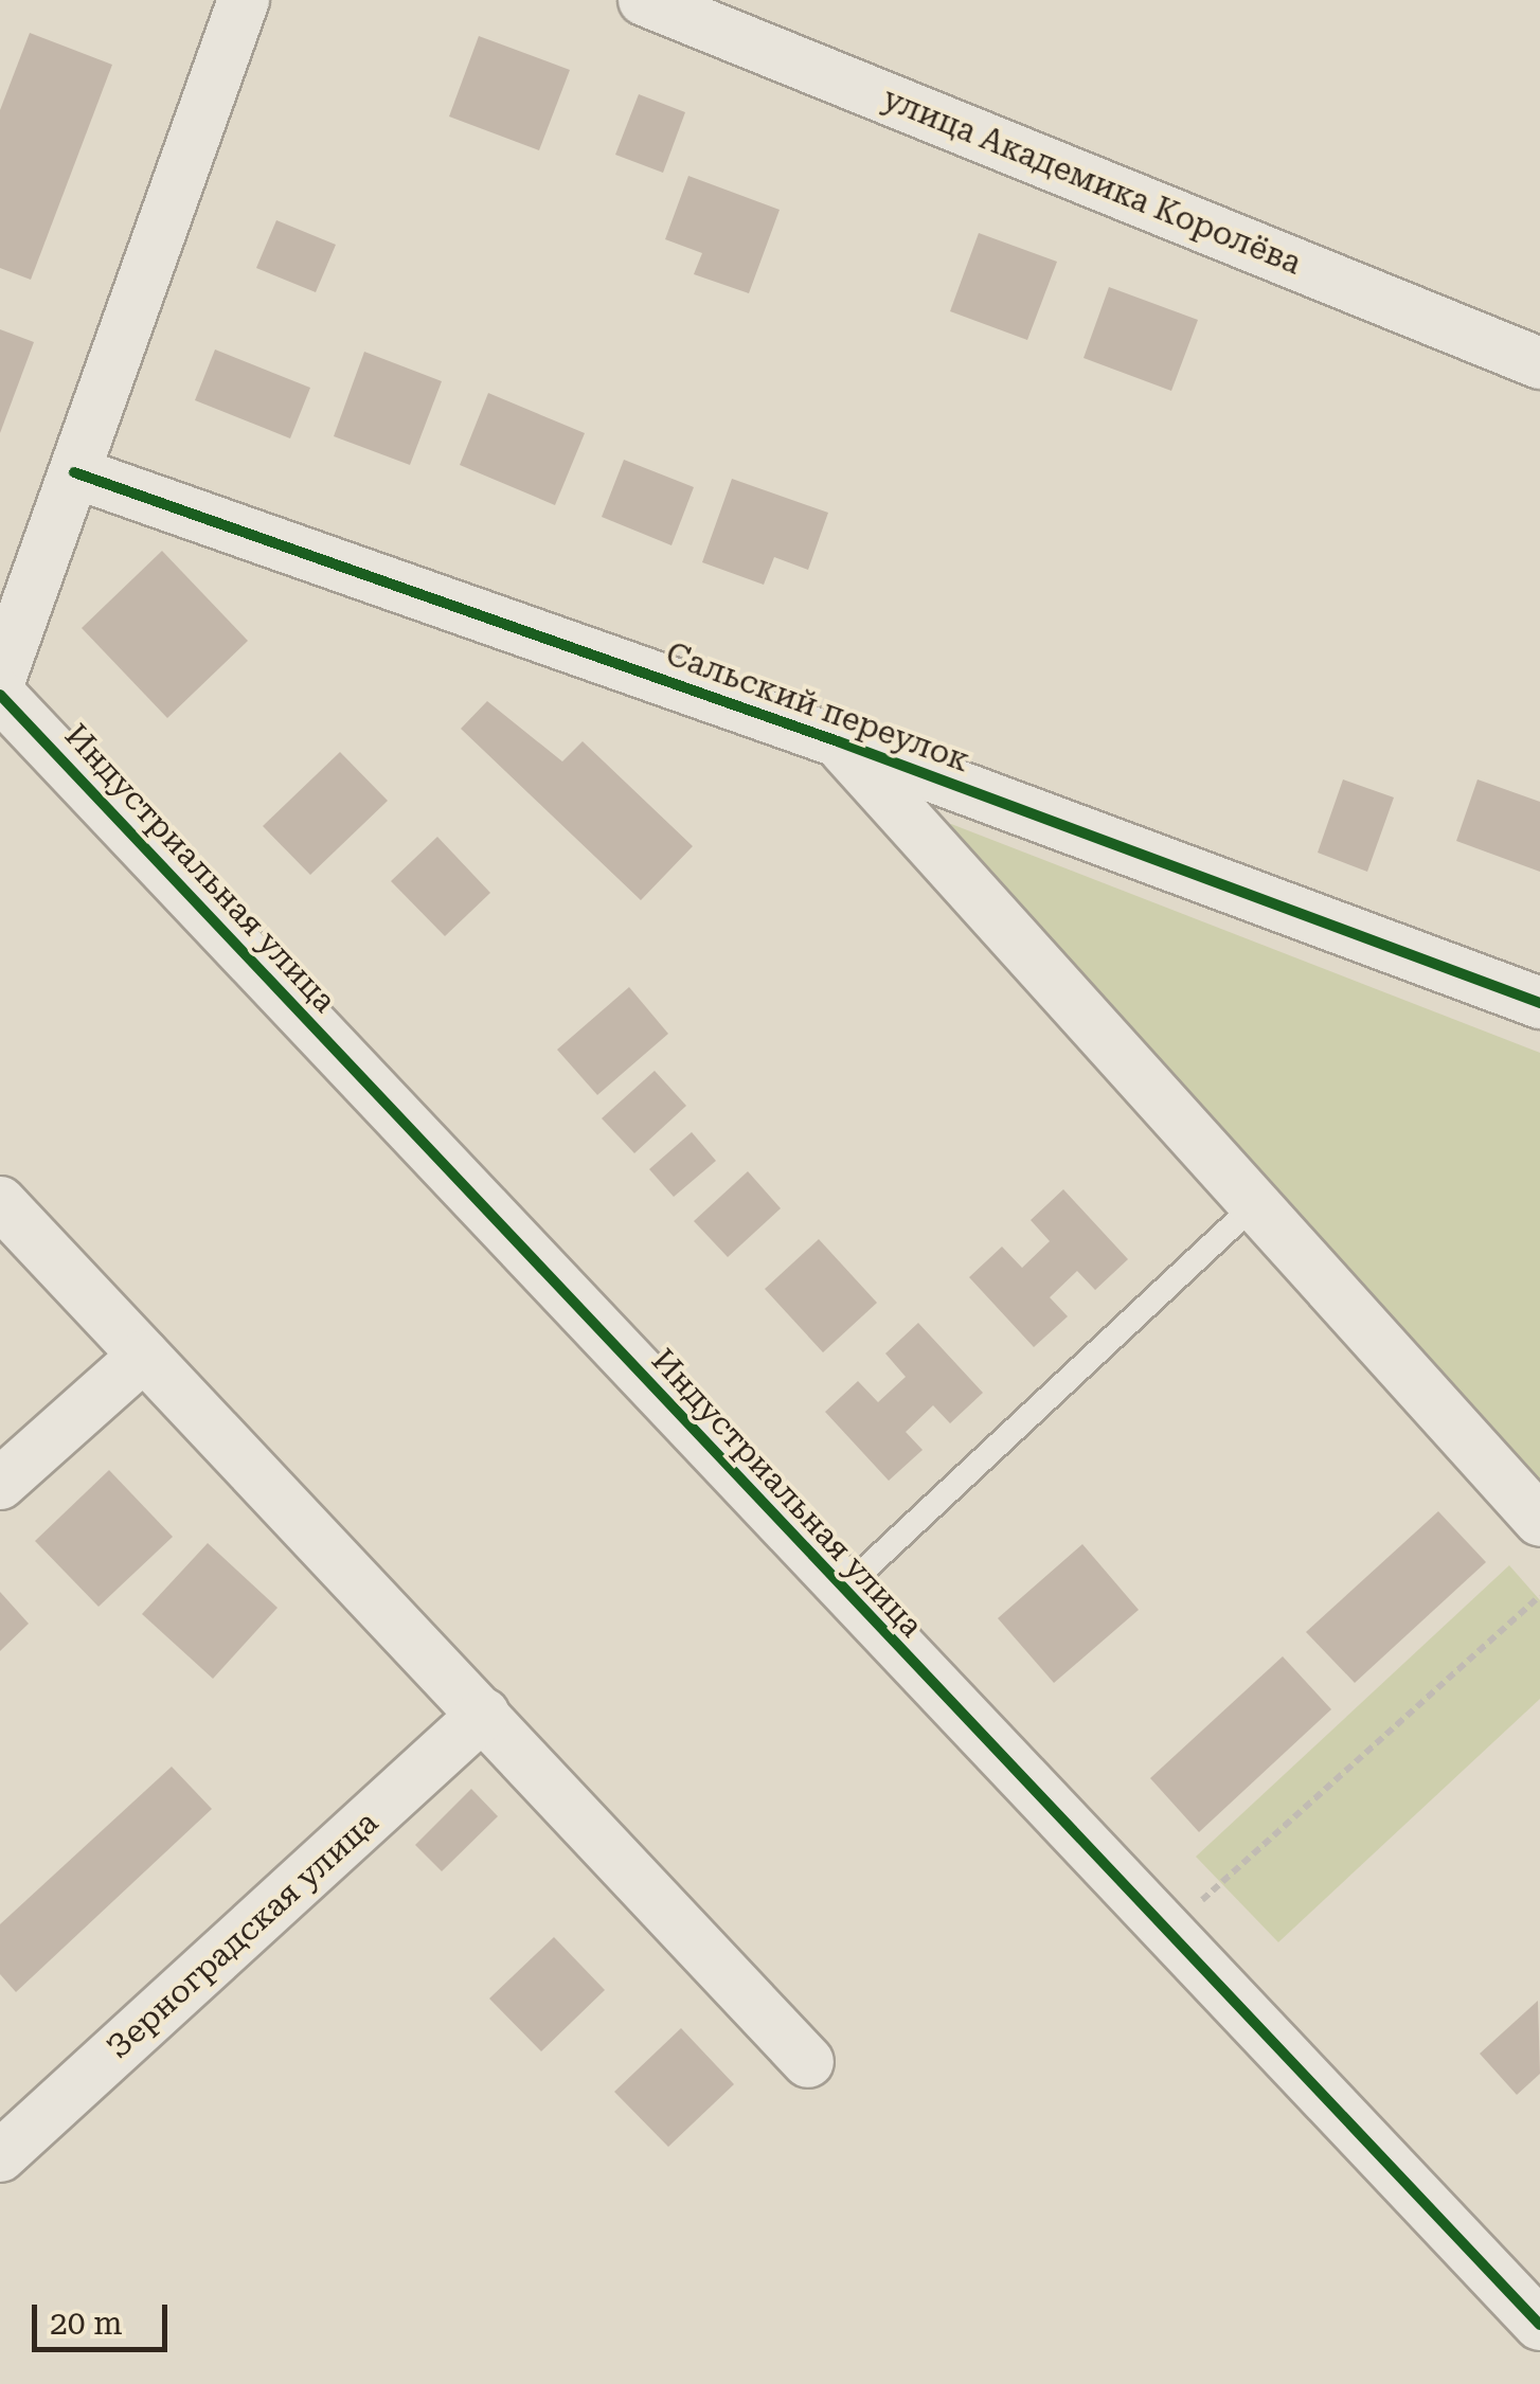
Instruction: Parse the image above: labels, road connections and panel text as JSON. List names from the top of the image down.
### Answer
{
  "streets": {
    "street": [
      "улица Академика Королёва",
      "Сальский переулок",
      "Индустриальная улица",
      "Зерноградская улица"
    ]
  },
  "scale_bar": "20 m"
}
